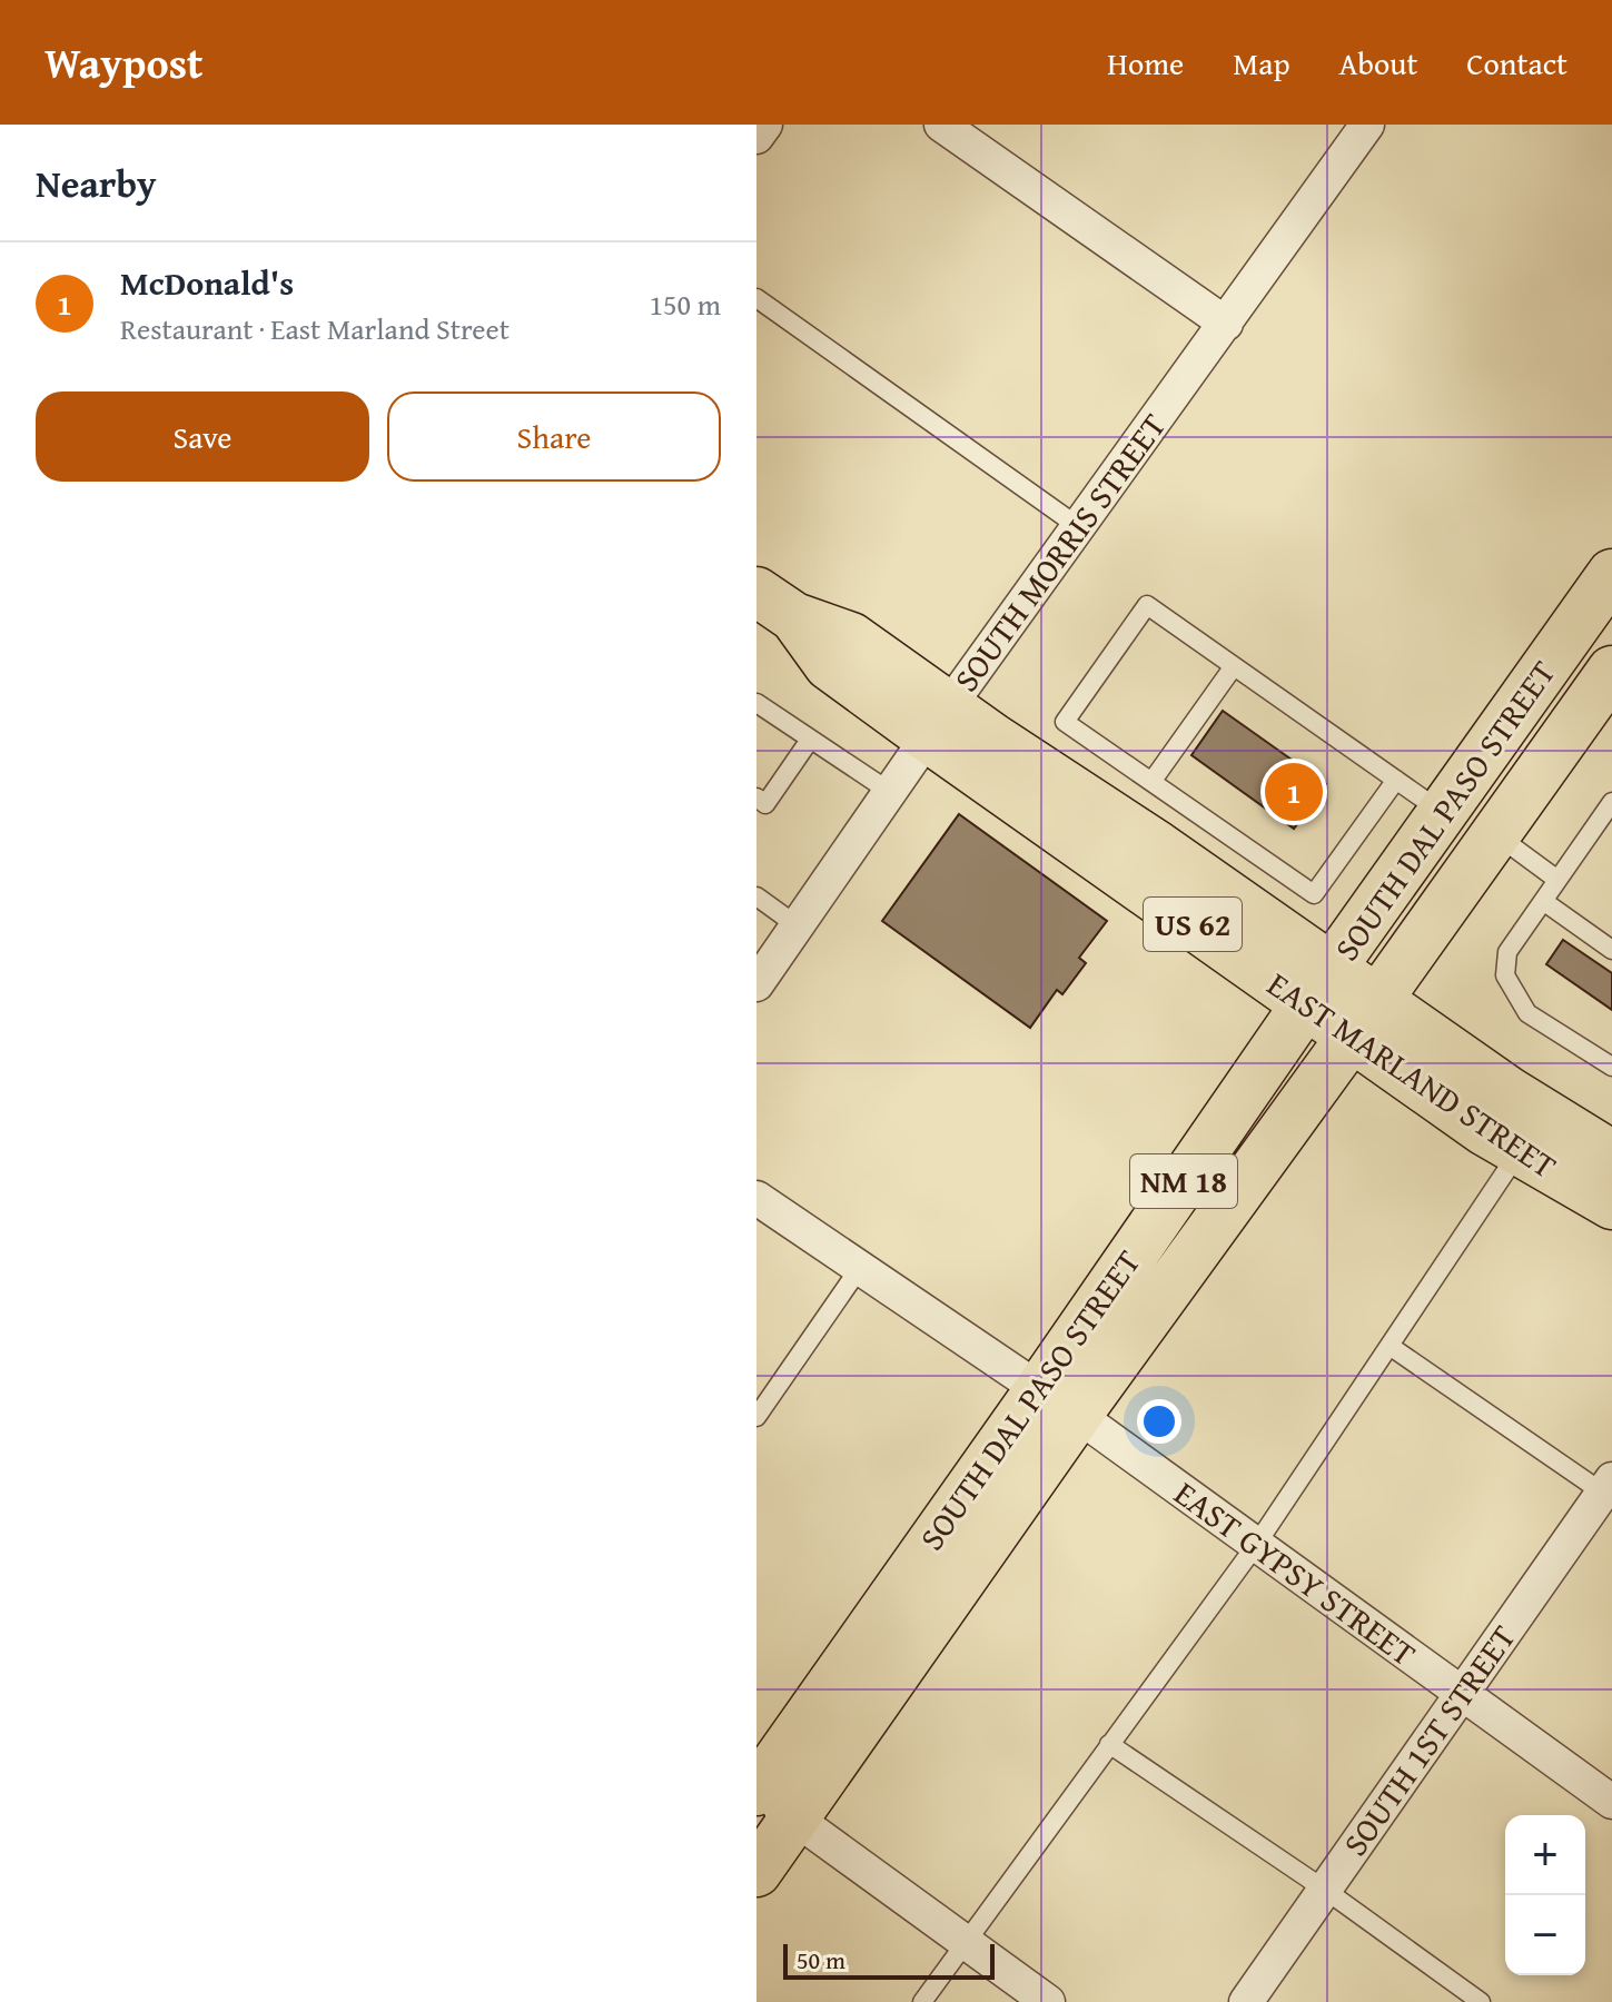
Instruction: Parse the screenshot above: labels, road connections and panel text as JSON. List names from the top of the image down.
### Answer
{
  "streets": {
    "main road": [
      "SOUTH DAL PASO STREET",
      "US 62",
      "EAST MARLAND STREET",
      "NM 18"
    ],
    "street": ["SOUTH MORRIS STREET", "EAST GYPSY STREET", "SOUTH 1ST STREET"]
  },
  "crossings": [
    ["SOUTH MORRIS STREET", "EAST MARLAND STREET"],
    ["SOUTH DAL PASO STREET", "EAST MARLAND STREET"],
    ["SOUTH DAL PASO STREET", "EAST GYPSY STREET"],
    ["EAST GYPSY STREET", "SOUTH 1ST STREET"]
  ],
  "scale_bar": "50 m",
  "page": {
    "header": "Waypost",
    "nav": [
      "Home",
      "Map",
      "About",
      "Contact"
    ],
    "heading": "Nearby",
    "list": [
      {
        "mark": "1",
        "name": "McDonald's",
        "note": "Restaurant · East Marland Street",
        "value": "150 m"
      }
    ],
    "buttons": ["Save", "Share"],
    "pins": "1",
    "map_buttons": ["+", "−"],
    "scale": "50 m"
  }
}
